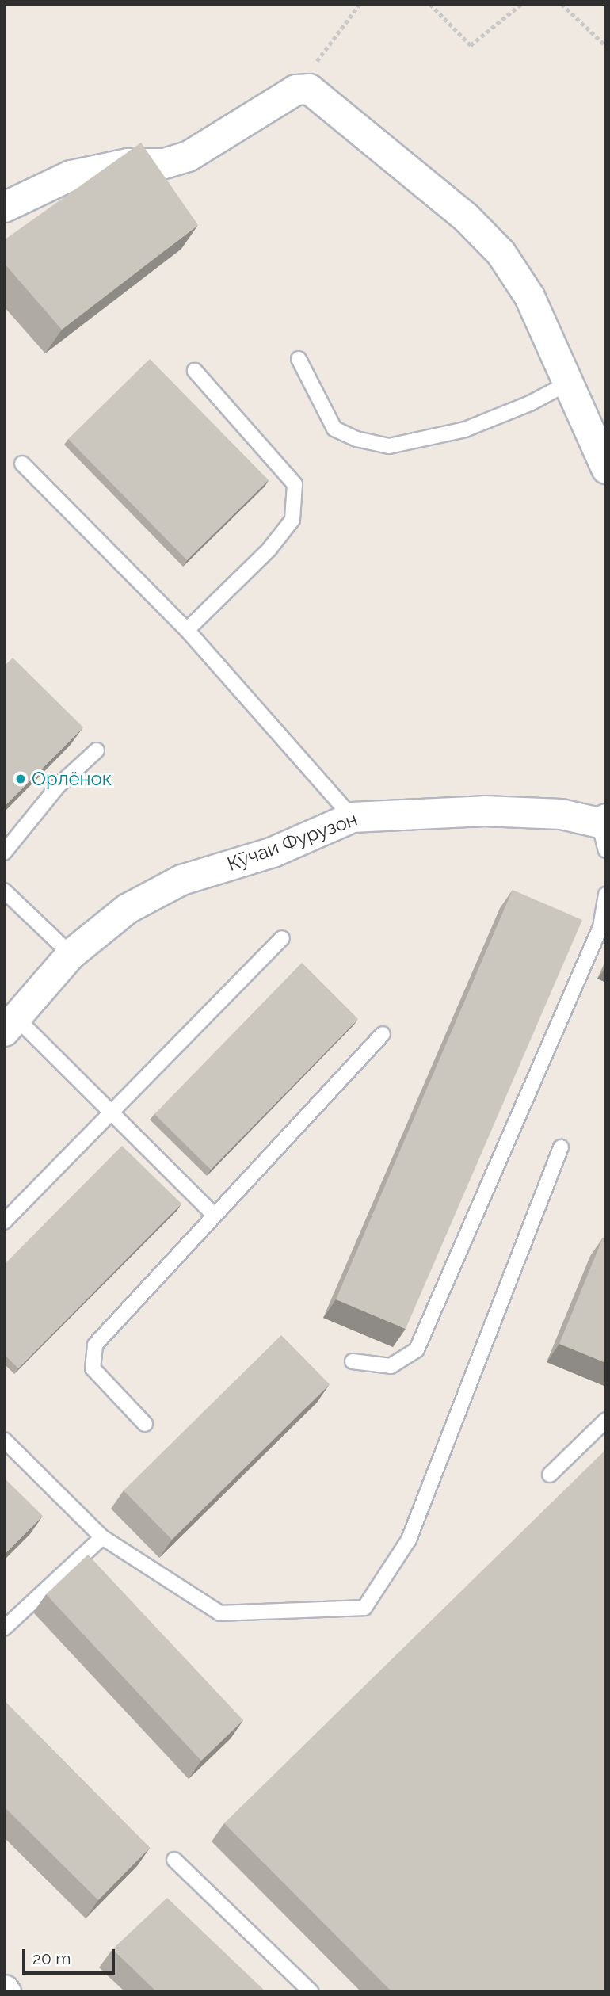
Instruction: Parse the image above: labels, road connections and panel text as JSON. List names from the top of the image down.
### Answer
{
  "streets": {
    "street": ["Кӯчаи Фурузон"]
  },
  "places": ["Орлёнок"],
  "scale_bar": "20 m"
}
